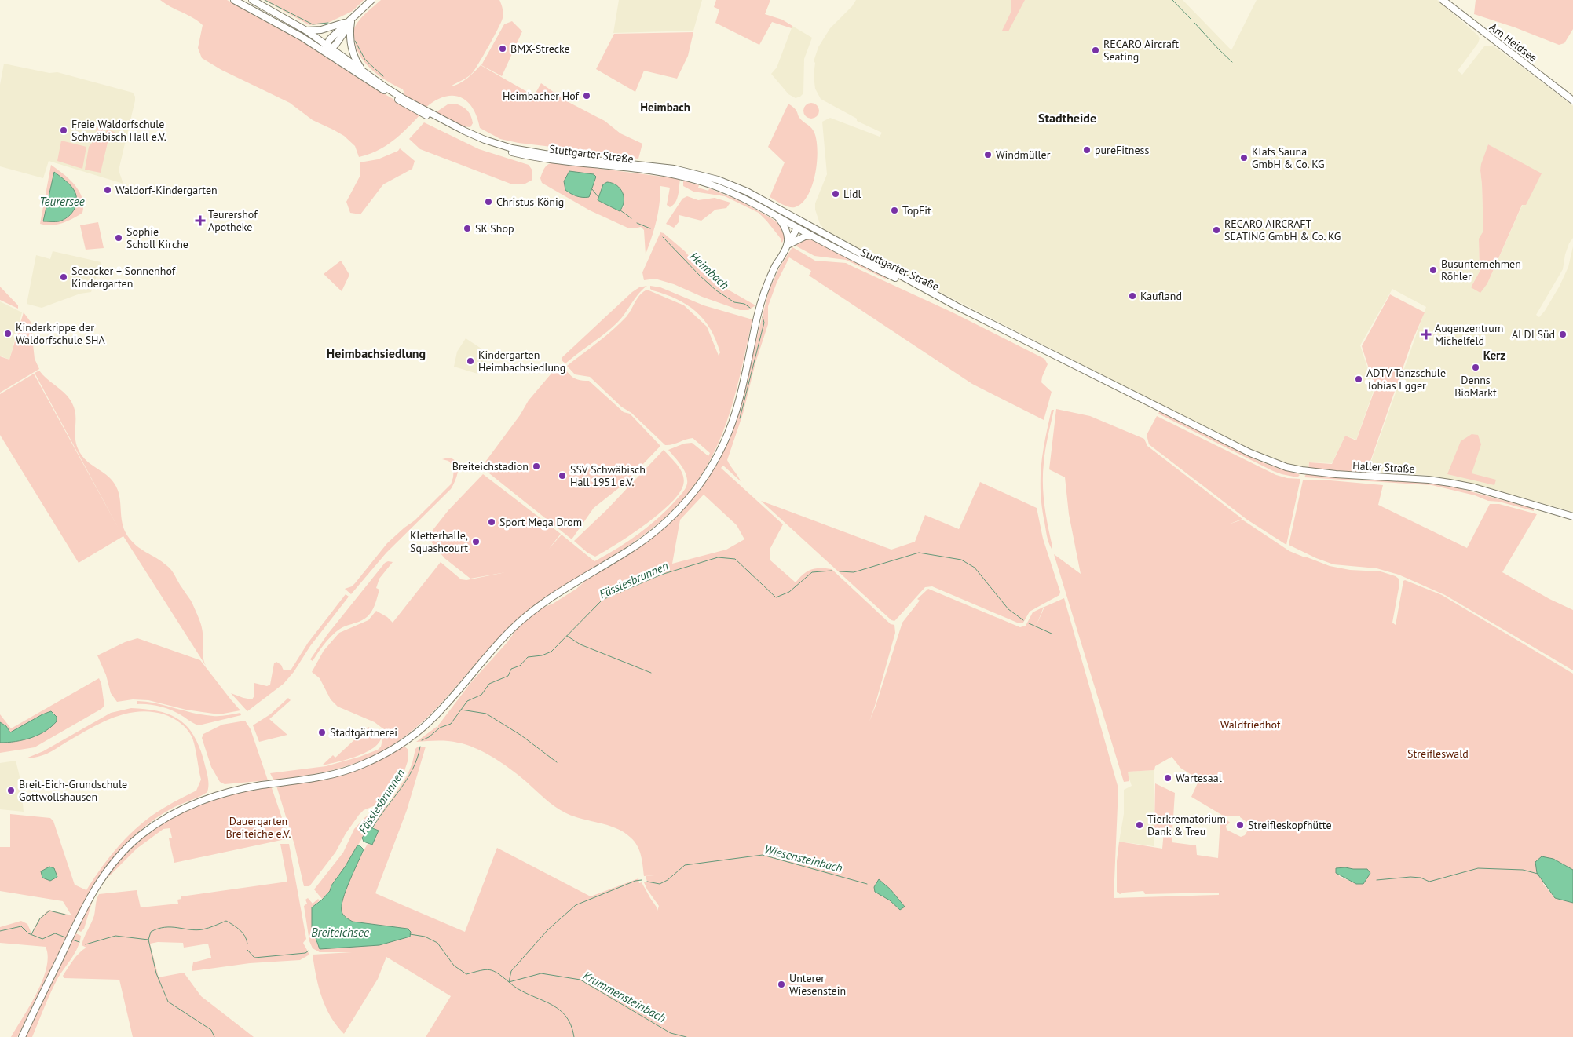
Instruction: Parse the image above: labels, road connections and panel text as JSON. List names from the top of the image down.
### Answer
{
  "streets": {
    "main road": ["Am Heidsee", "Stuttgarter Straße", "Haller Straße"]
  },
  "crossings": [
    ["Stuttgarter Straße", "Haller Straße"]
  ],
  "districts": [
    "Heimbach",
    "Stadtheide",
    "Heimbachsiedlung",
    "Kerz"
  ],
  "water": [
    "Teurersee",
    "Heimbach",
    "Fässlesbrunnen",
    "Wiesensteinbach",
    "Breiteichsee",
    "Krummensteinbach"
  ],
  "parks": ["Waldfriedhof", "Streifleswald", "Dauergarten Breiteiche e.V."],
  "places": {
    "other": [
      "BMX-Strecke",
      "RECARO Aircraft Seating",
      "Heimbacher Hof",
      "Freie Waldorfschule Schwäbisch Hall e.V.",
      "pureFitness",
      "Windmüller",
      "Klafs Sauna GmbH & Co. KG",
      "Waldorf-Kindergarten",
      "Lidl",
      "Christus König",
      "TopFit",
      "SK Shop",
      "RECARO AIRCRAFT SEATING GmbH & Co. KG",
      "Sophie Scholl Kirche",
      "Busunternehmen Röhler",
      "Seeacker + Sonnenhof Kindergarten",
      "Kaufland",
      "Kinderkrippe der Waldorfschule SHA",
      "ALDI Süd",
      "Kindergarten Heimbachsiedlung",
      "Denns BioMarkt",
      "ADTV Tanzschule Tobias Egger",
      "Breiteichstadion",
      "SSV Schwäbisch Hall 1951 e.V.",
      "Sport Mega Drom",
      "Kletterhalle, Squashcourt",
      "Stadtgärtnerei",
      "Wartesaal",
      "Breit-Eich-Grundschule Gottwollshausen",
      "Tierkrematorium Dank & Treu",
      "Streifleskopfhütte",
      "Unterer Wiesenstein"
    ],
    "health": ["Teurershof Apotheke", "Augenzentrum Michelfeld"]
  }
}
